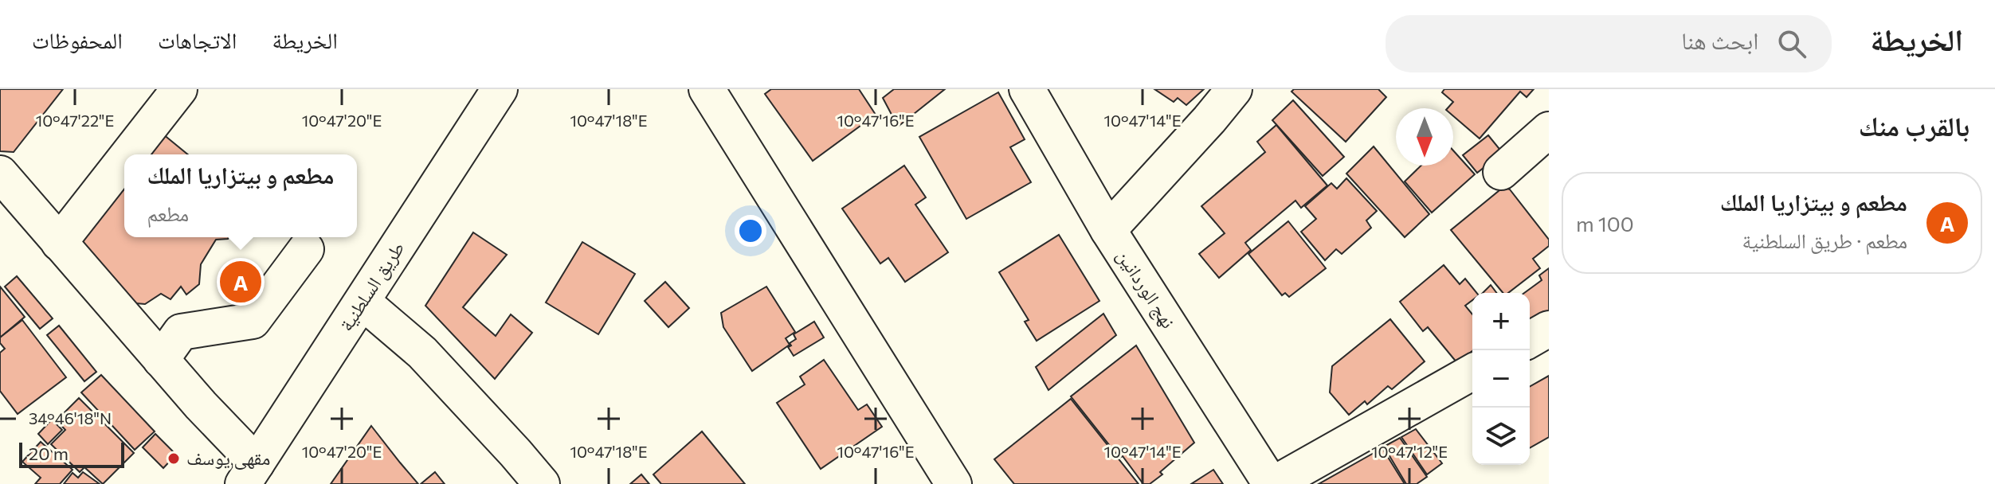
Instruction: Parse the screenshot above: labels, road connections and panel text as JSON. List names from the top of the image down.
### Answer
{
  "streets": {
    "street": ["طريق السلطنية", "نهج الوردانين"]
  },
  "places": ["مقهى يوسف"],
  "scale_bar": "20 m",
  "north": "bottom",
  "page": {
    "header": "الخريطة",
    "search": "ابحث هنا",
    "nav": ["الخريطة", "الاتجاهات", "المحفوظات"],
    "heading": "بالقرب منك",
    "popup": ["مطعم و بيتزاريا الملك", "مطعم"],
    "list": [
      {
        "mark": "A",
        "name": "مطعم و بيتزاريا الملك",
        "note": "مطعم · طريق السلطنية",
        "value": "100 m"
      }
    ],
    "pins": "A",
    "map_buttons": ["+", "−"],
    "scale": "20 m"
  },
  "coordinates": [
    "10°47'22\"E",
    "10°47'20\"E",
    "10°47'18\"E",
    "10°47'16\"E",
    "10°47'14\"E",
    "34°46'18\"N",
    "10°47'12\"E"
  ]
}
